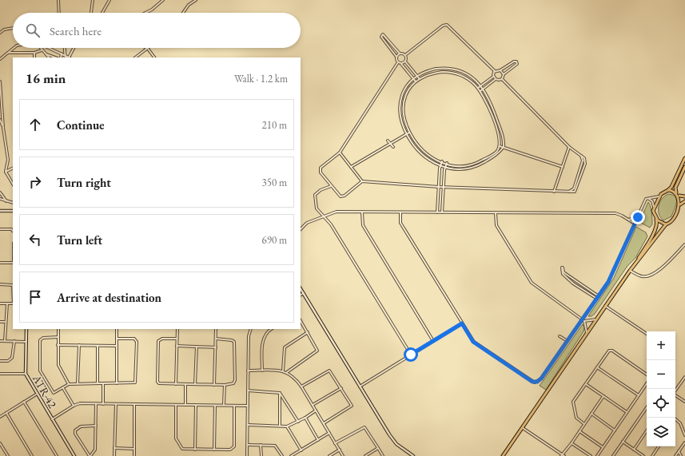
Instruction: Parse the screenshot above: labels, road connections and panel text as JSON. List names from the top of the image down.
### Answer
{
  "streets": {
    "main road": ["ATR-42"]
  },
  "page": {
    "search": "Search here",
    "heading": ["16 min", "Walk · 1.2 km"],
    "list": [
      ["Continue", "210 m"],
      ["Turn right", "350 m"],
      ["Turn left", "690 m"],
      "Arrive at destination"
    ],
    "map_buttons": ["+", "−"]
  }
}
